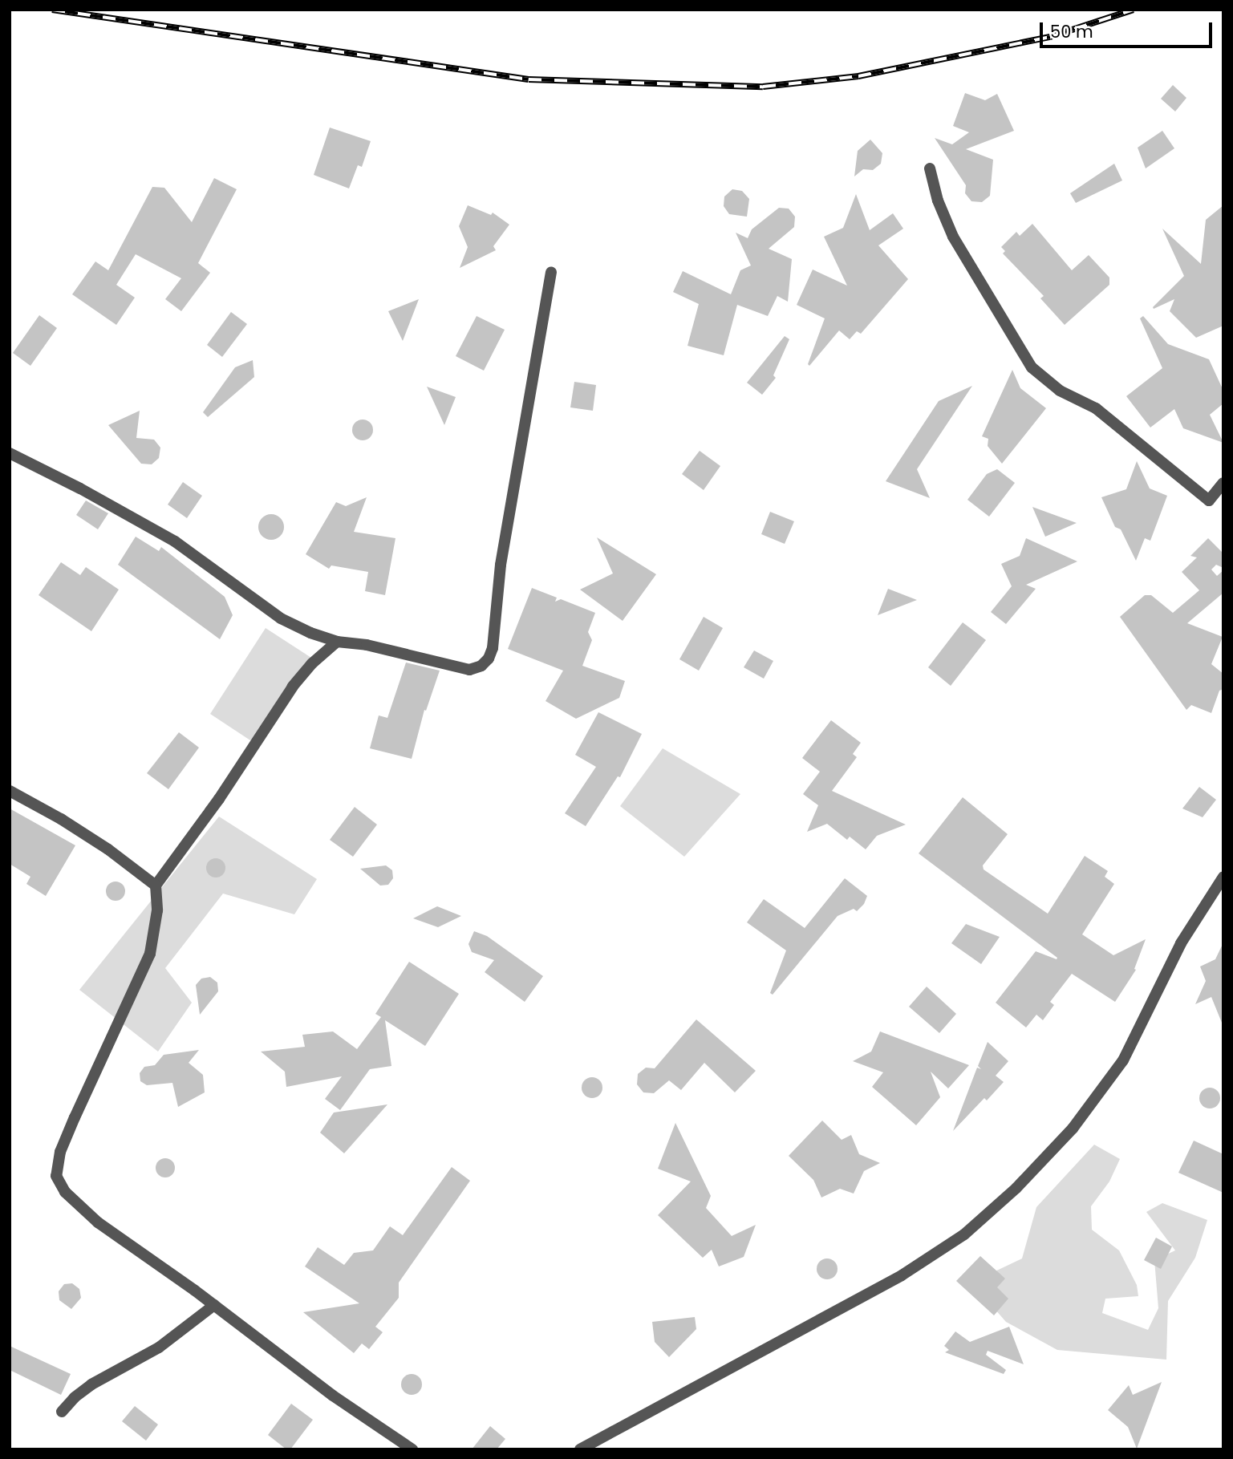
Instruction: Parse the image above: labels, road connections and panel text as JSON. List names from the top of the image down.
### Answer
{
  "scale_bar": "50 m"
}
